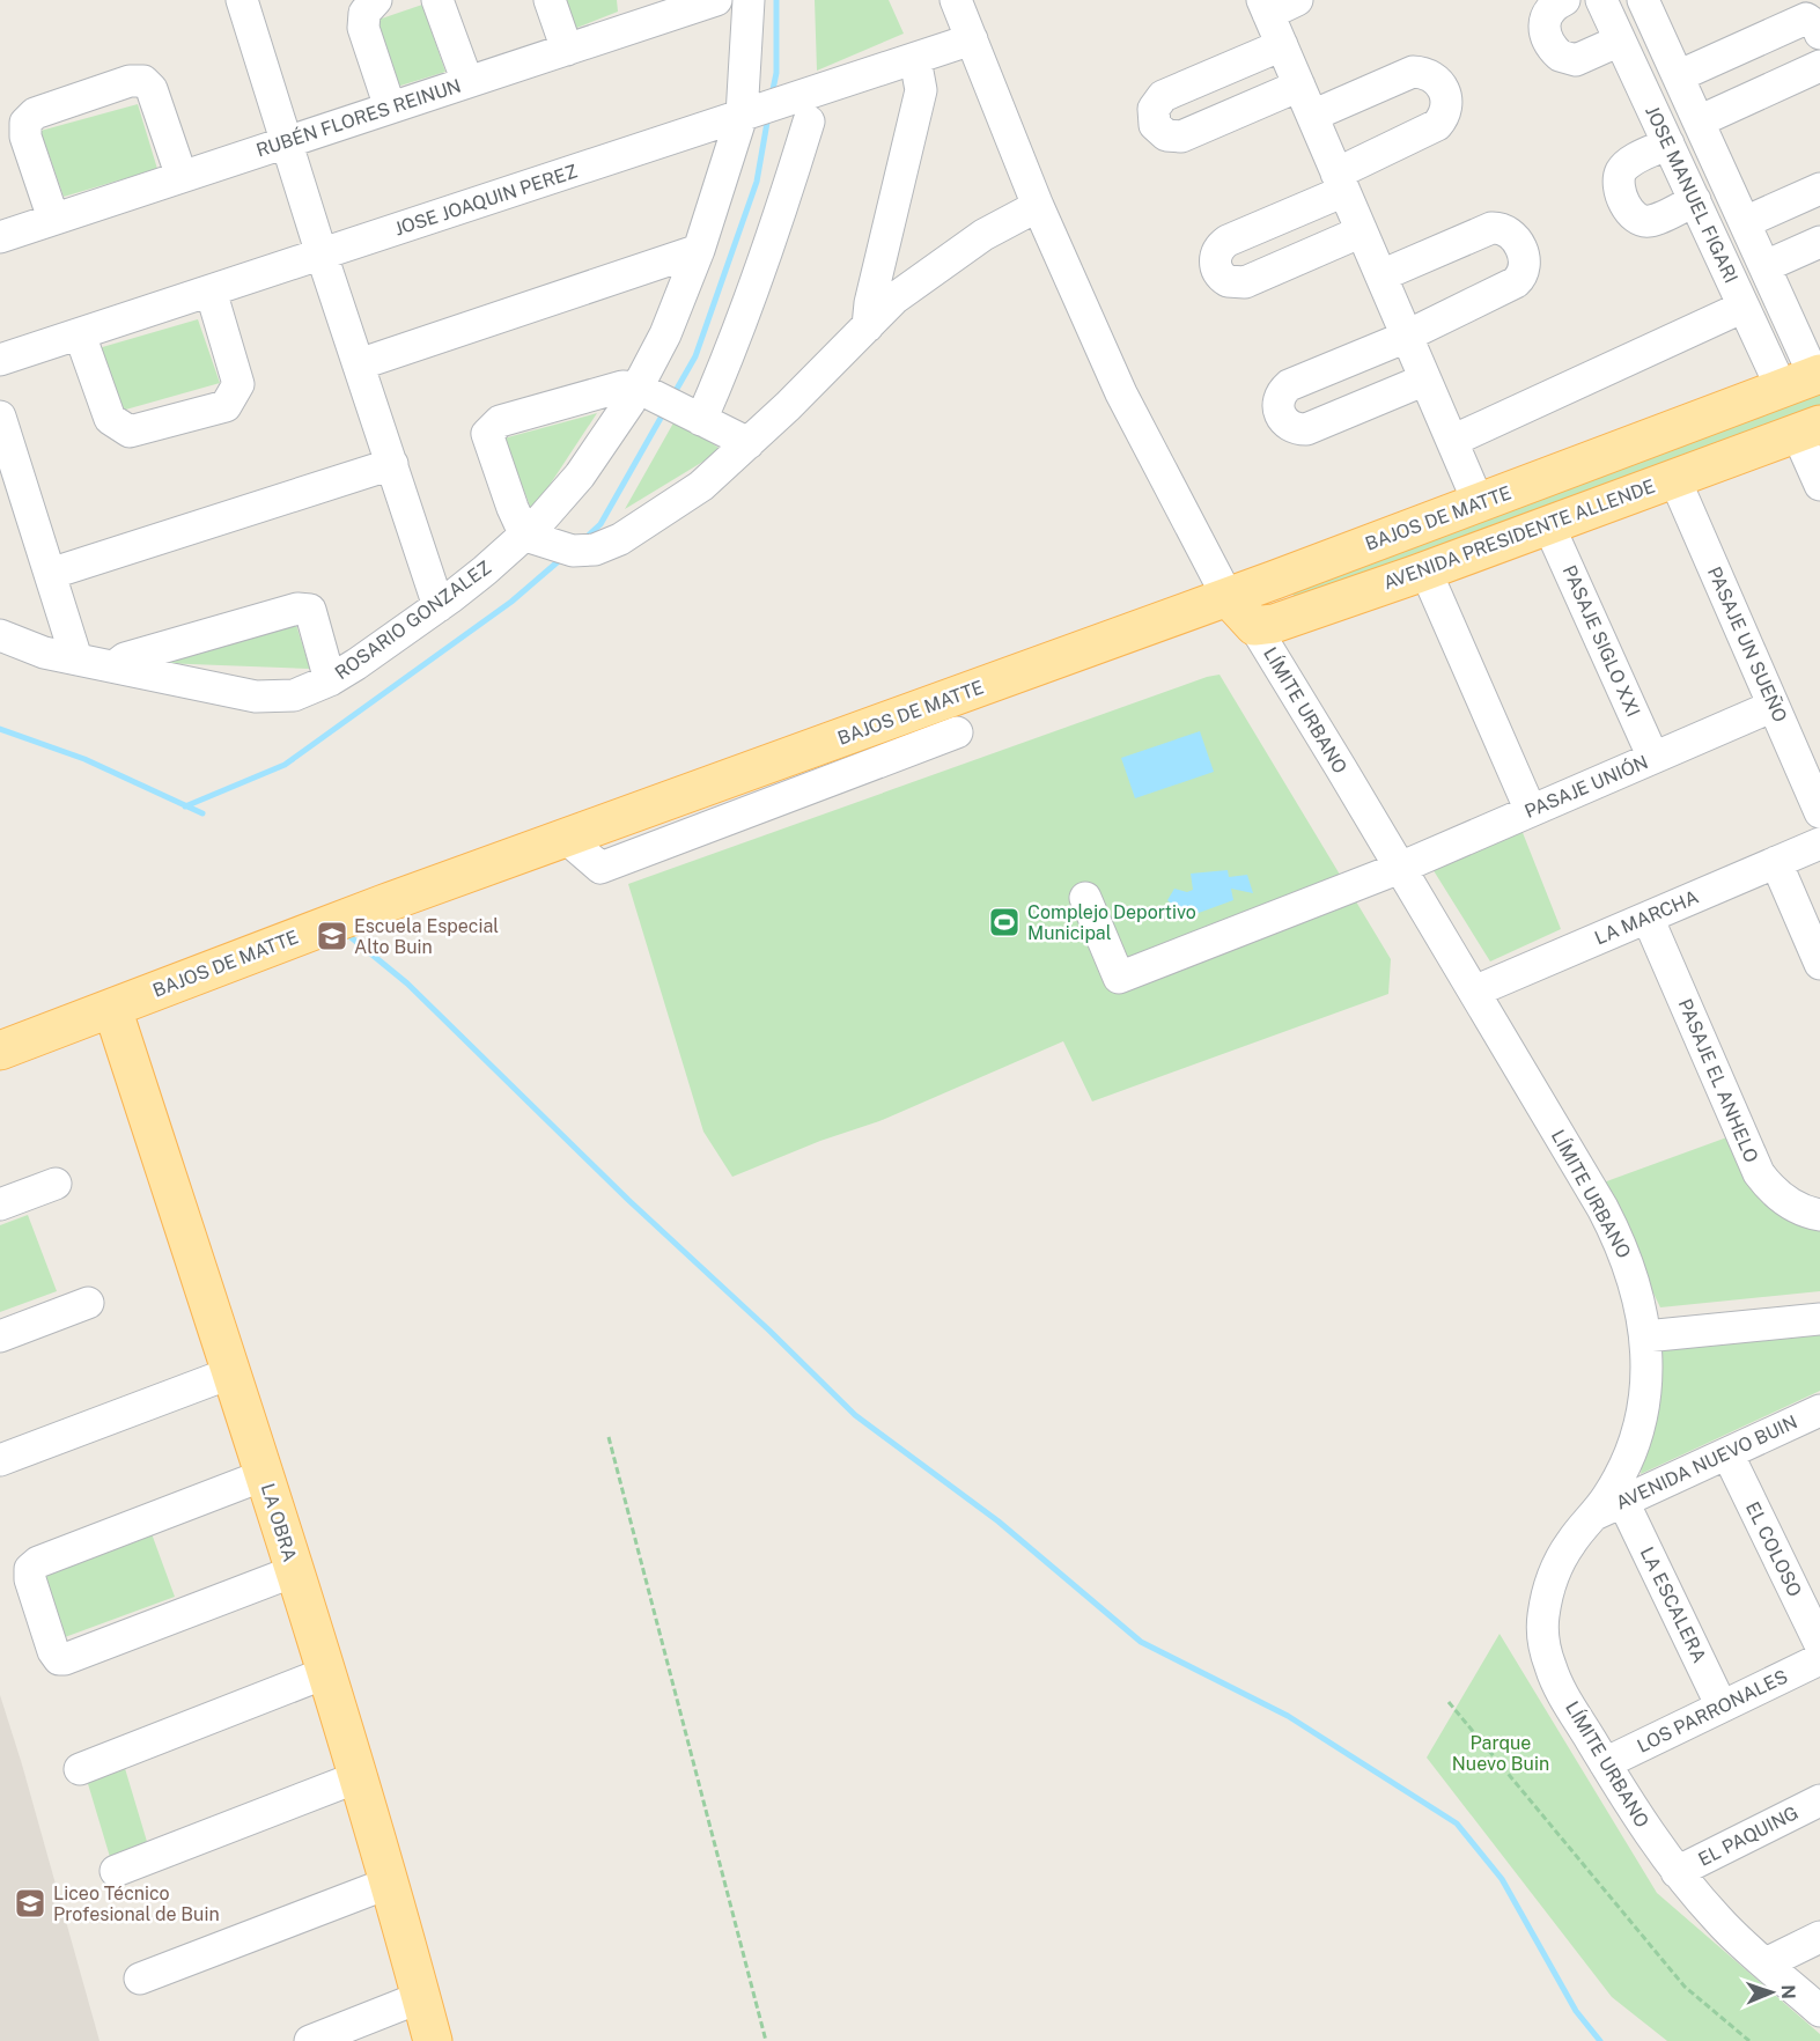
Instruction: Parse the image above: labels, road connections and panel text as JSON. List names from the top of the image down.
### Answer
{
  "streets": {
    "main road": ["BAJOS DE MATTE", "AVENIDA PRESIDENTE ALLENDE", "LA OBRA"],
    "street": [
      "RUBÉN FLORES REINUN",
      "JOSE MANUEL FIGARI",
      "JOSE JOAQUIN PEREZ",
      "ROSARIO GONZALEZ",
      "PASAJE SIGLO XXI",
      "PASAJE UN SUEÑO",
      "LÍMITE URBANO",
      "PASAJE UNIÓN",
      "LA MARCHA",
      "PASAJE EL ANHELO",
      "AVENIDA NUEVO BUIN",
      "EL COLOSO",
      "LA ESCALERA",
      "LOS PARRONALES",
      "EL PAQUING"
    ]
  },
  "crossings": [
    ["JOSE MANUEL FIGARI", "BAJOS DE MATTE"],
    ["JOSE JOAQUIN PEREZ", "ROSARIO GONZALEZ"],
    ["BAJOS DE MATTE", "LA OBRA"],
    ["AVENIDA PRESIDENTE ALLENDE", "PASAJE SIGLO XXI"],
    ["AVENIDA PRESIDENTE ALLENDE", "PASAJE UN SUEÑO"],
    ["AVENIDA PRESIDENTE ALLENDE", "LÍMITE URBANO"],
    ["PASAJE SIGLO XXI", "PASAJE UNIÓN"],
    ["PASAJE UN SUEÑO", "PASAJE UNIÓN"],
    ["LÍMITE URBANO", "PASAJE UNIÓN"],
    ["LÍMITE URBANO", "LA MARCHA"],
    ["LÍMITE URBANO", "AVENIDA NUEVO BUIN"],
    ["LÍMITE URBANO", "LOS PARRONALES"],
    ["LÍMITE URBANO", "EL PAQUING"],
    ["LA MARCHA", "PASAJE EL ANHELO"],
    ["AVENIDA NUEVO BUIN", "EL COLOSO"],
    ["AVENIDA NUEVO BUIN", "LA ESCALERA"],
    ["LA ESCALERA", "LOS PARRONALES"]
  ],
  "parks": ["Parque Nuevo Buin"],
  "places": {
    "sports": ["Complejo Deportivo Municipal"],
    "school or university": ["Escuela Especial Alto Buin", "Liceo Técnico Profesional de Buin"]
  },
  "north": "right"
}
